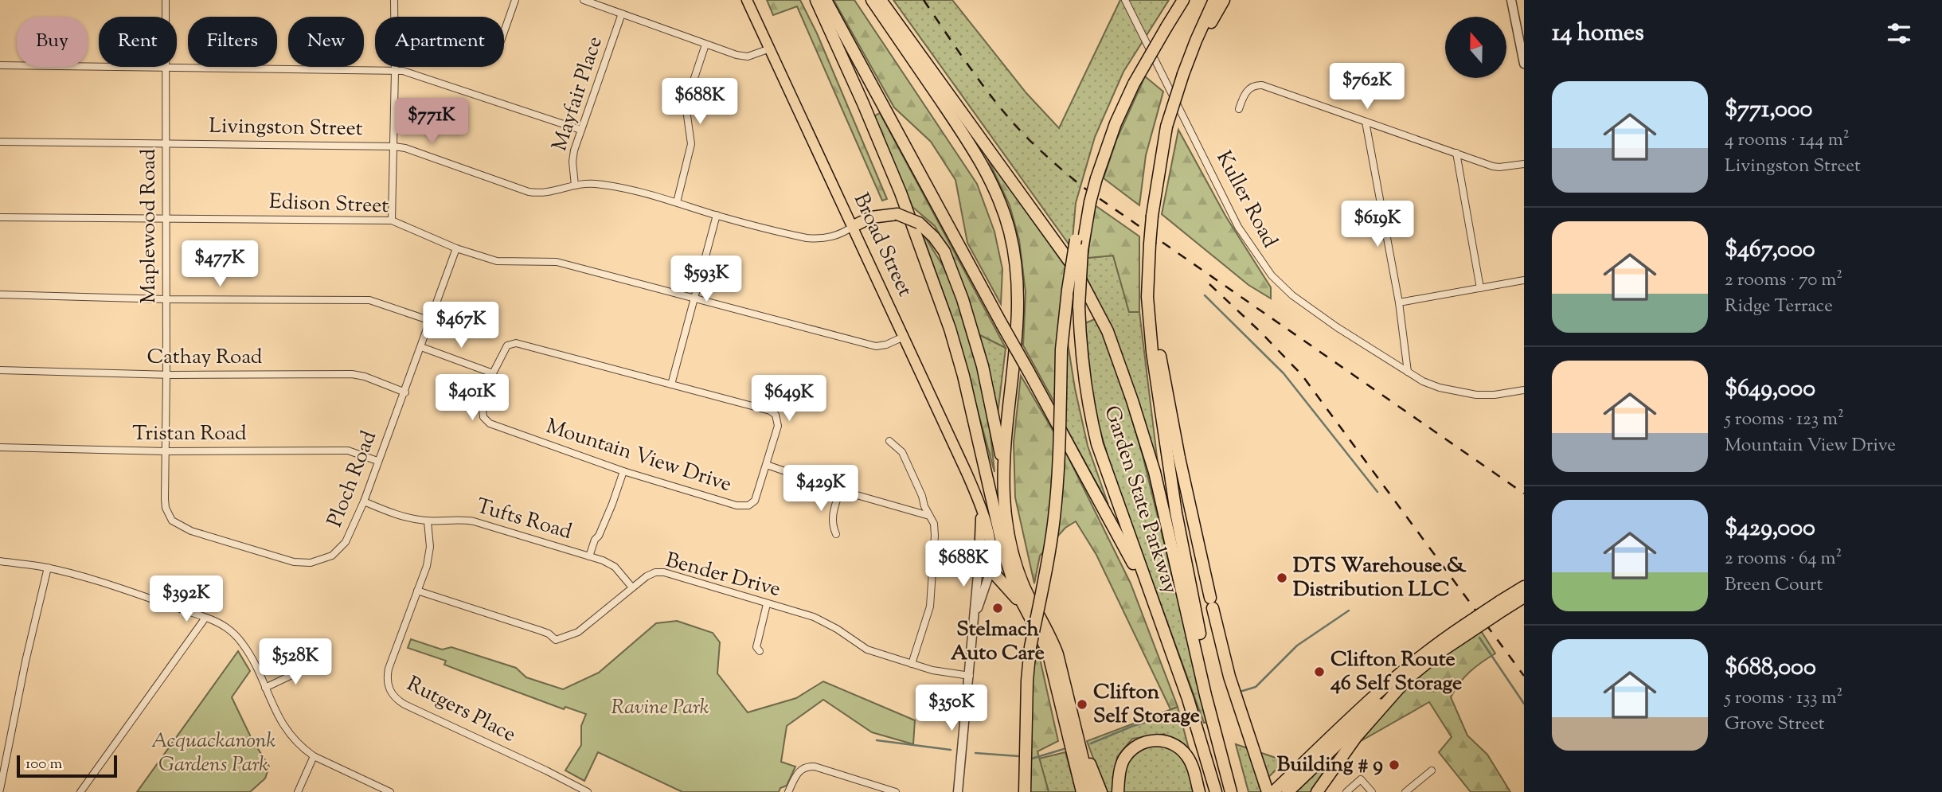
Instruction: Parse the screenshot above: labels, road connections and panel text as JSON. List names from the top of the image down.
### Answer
{
  "streets": {
    "highway": ["Garden State Parkway"],
    "main road": ["Broad Street"],
    "street": [
      "Mayfair Place",
      "Livingston Street",
      "Kuller Road",
      "Edison Street",
      "Maplewood Road",
      "Cathay Road",
      "Tristan Road",
      "Mountain View Drive",
      "Ploch Road",
      "Tufts Road",
      "Bender Drive",
      "Rutgers Place"
    ]
  },
  "crossings": [
    ["Mayfair Place", "Livingston Street"],
    ["Livingston Street", "Maplewood Road"],
    ["Livingston Street", "Broad Street"],
    ["Edison Street", "Maplewood Road"],
    ["Edison Street", "Broad Street"],
    ["Edison Street", "Ploch Road"],
    ["Maplewood Road", "Cathay Road"],
    ["Maplewood Road", "Tristan Road"],
    ["Maplewood Road", "Ploch Road"],
    ["Cathay Road", "Ploch Road"],
    ["Tristan Road", "Ploch Road"],
    ["Ploch Road", "Tufts Road"],
    ["Tufts Road", "Bender Drive"],
    ["Tufts Road", "Rutgers Place"],
    ["Bender Drive", "Rutgers Place"]
  ],
  "parks": ["Ravine Park", "Acquackanonk Gardens Park"],
  "places": [
    "DTS Warehouse & Distribution LLC",
    "Stelmach Auto Care",
    "Clifton Route 46 Self Storage",
    "Clifton Self Storage",
    "Building # 9"
  ],
  "scale_bar": "100 m",
  "north": "top",
  "page": {
    "heading": "14 homes",
    "chip": [
      "Buy",
      "Rent",
      "Filters",
      "New",
      "Apartment"
    ],
    "price": [
      "$762K",
      "$688K",
      "$771K",
      "$619K",
      "$477K",
      "$593K",
      "$467K",
      "$401K",
      "$649K",
      "$429K",
      "$688K",
      "$392K",
      "$528K",
      "$350K"
    ],
    "list": [
      {
        "name": "$771,000",
        "note": "4 rooms · 144 m² · Livingston Street"
      },
      {
        "name": "$467,000",
        "note": "2 rooms · 70 m² · Ridge Terrace"
      },
      {
        "name": "$649,000",
        "note": "5 rooms · 123 m² · Mountain View Drive"
      },
      {
        "name": "$429,000",
        "note": "2 rooms · 64 m² · Breen Court"
      },
      {
        "name": "$688,000",
        "note": "5 rooms · 133 m² · Grove Street"
      }
    ],
    "scale": "100 m"
  }
}
